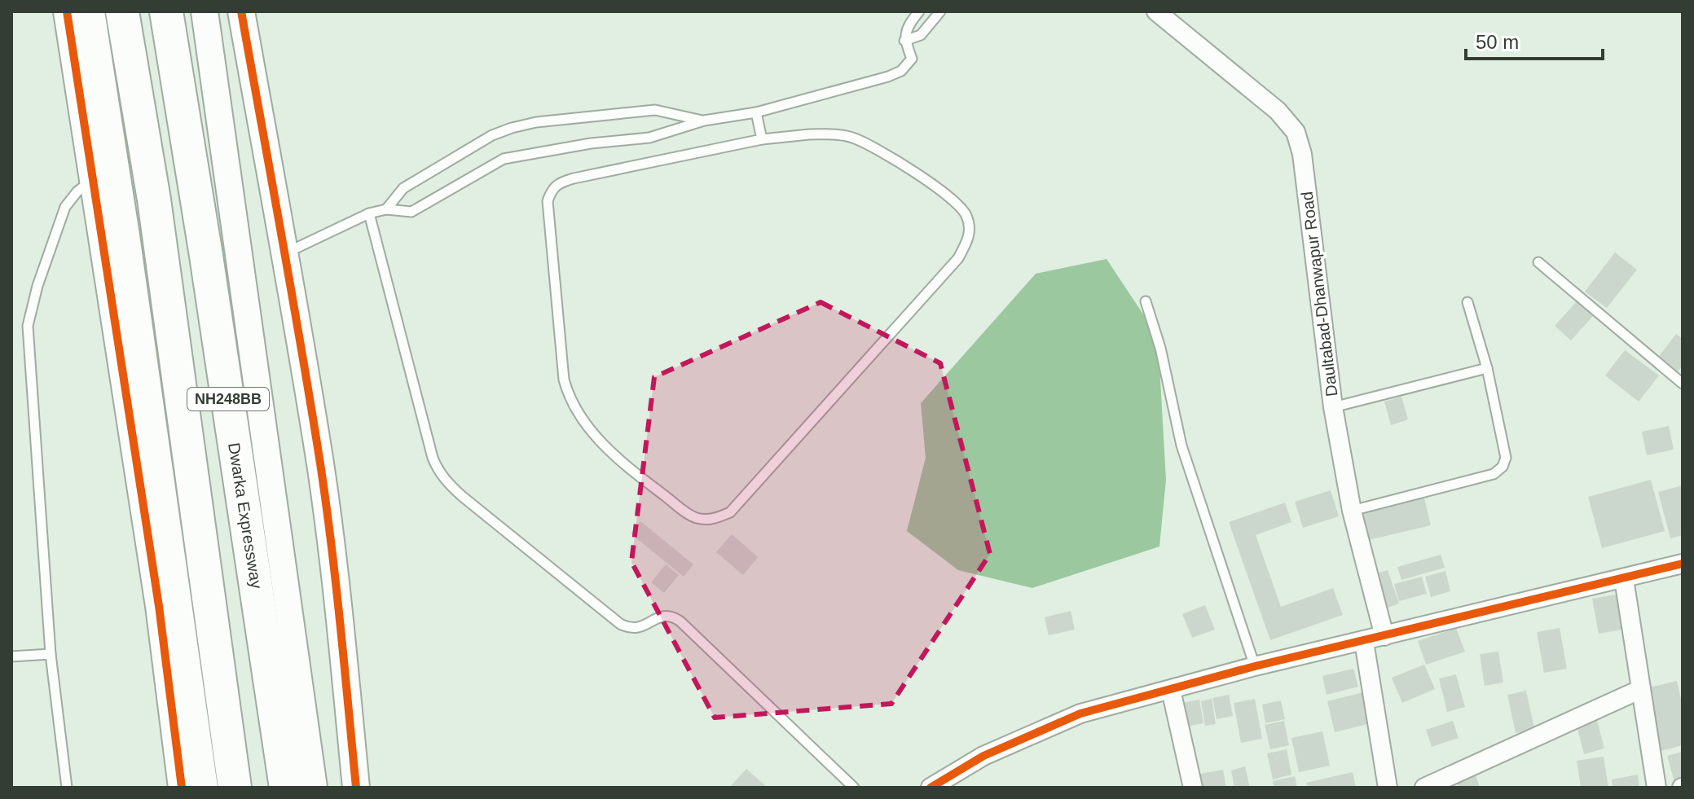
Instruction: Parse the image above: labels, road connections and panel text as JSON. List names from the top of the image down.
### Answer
{
  "streets": {
    "highway": ["NH248BB", "Dwarka Expressway"],
    "street": ["Daultabad-Dhanwapur Road"]
  },
  "scale_bar": "50 m"
}
